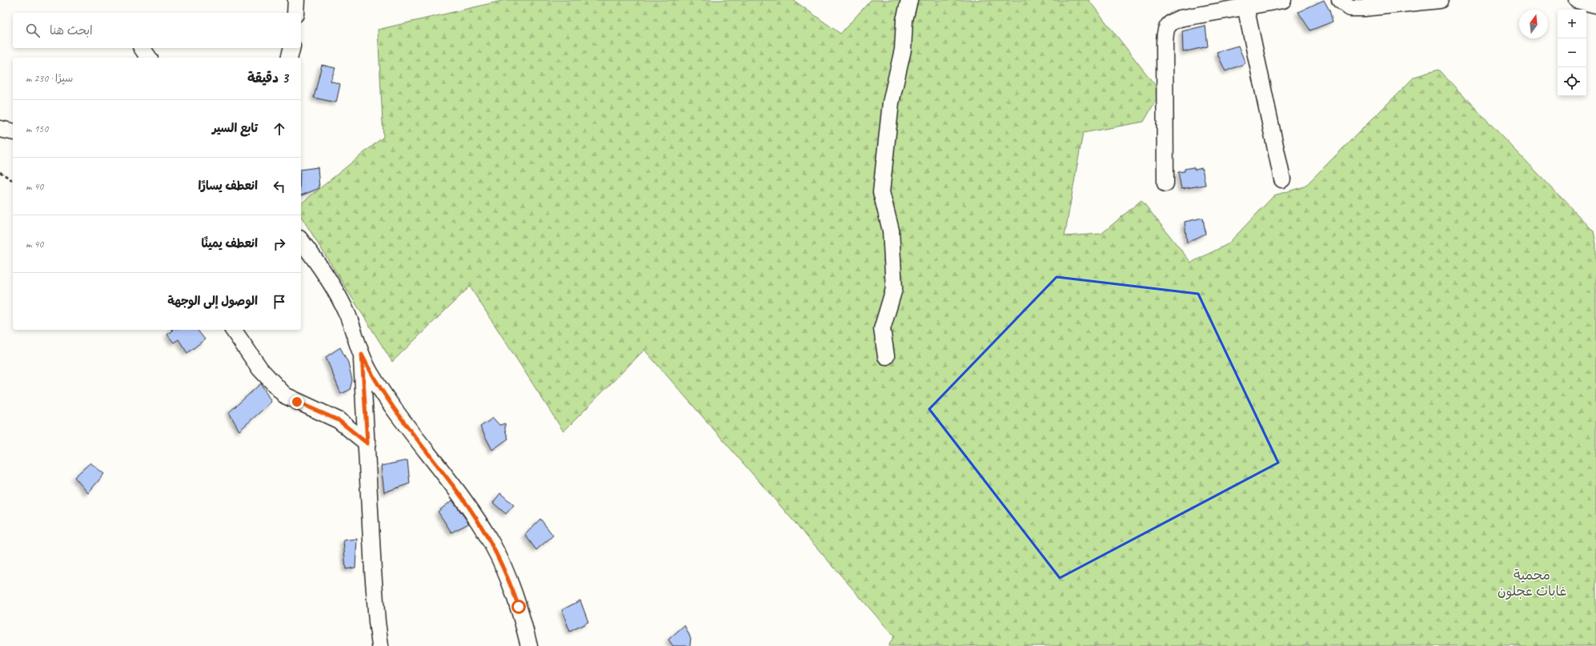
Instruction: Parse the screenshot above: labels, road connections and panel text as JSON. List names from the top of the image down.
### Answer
{
  "parks": ["محمية غابات عجلون"],
  "north": "top",
  "page": {
    "map_buttons": ["+", "−"],
    "search": "ابحث هنا",
    "heading": ["3 دقيقة", "سيرًا · 230 m"],
    "list": [
      ["تابع السير", "150 m"],
      ["انعطف يسارًا", "40 m"],
      ["انعطف يمينًا", "40 m"],
      "الوصول إلى الوجهة"
    ]
  }
}
